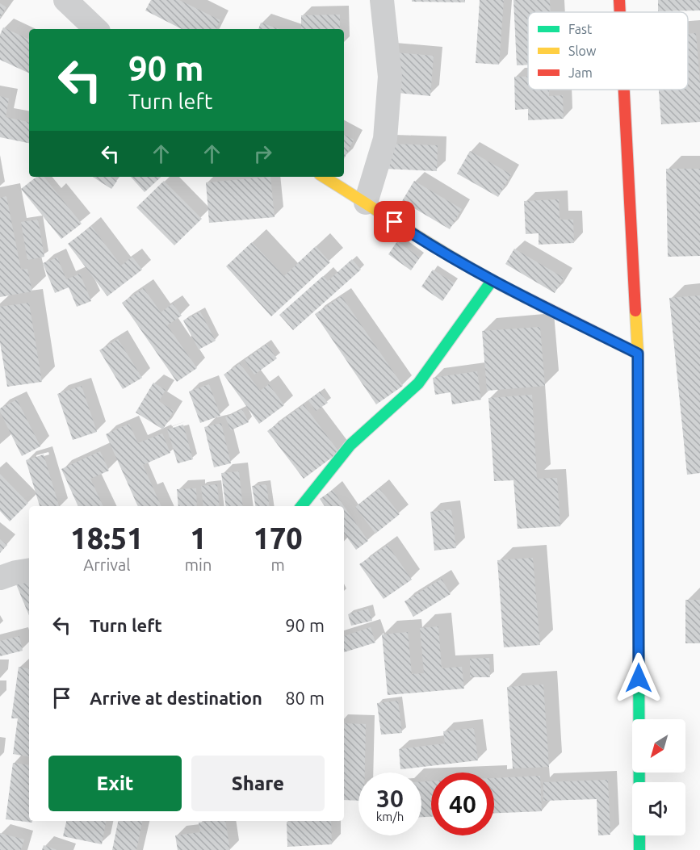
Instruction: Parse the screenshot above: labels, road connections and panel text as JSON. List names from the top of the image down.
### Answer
{
  "legend": ["Fast", "Slow", "Jam"],
  "north": "bottom left",
  "page": {
    "turn": ["90 m", "Turn left"],
    "eta": [
      "18:51",
      "Arrival",
      "1",
      "min",
      "170",
      "m"
    ],
    "list": [
      {
        "name": "Turn left",
        "value": "90 m"
      },
      {
        "name": "Arrive at destination",
        "value": "80 m"
      }
    ],
    "buttons": ["Exit", "Share"],
    "speed": "30 km/h",
    "limit": "40"
  }
}
